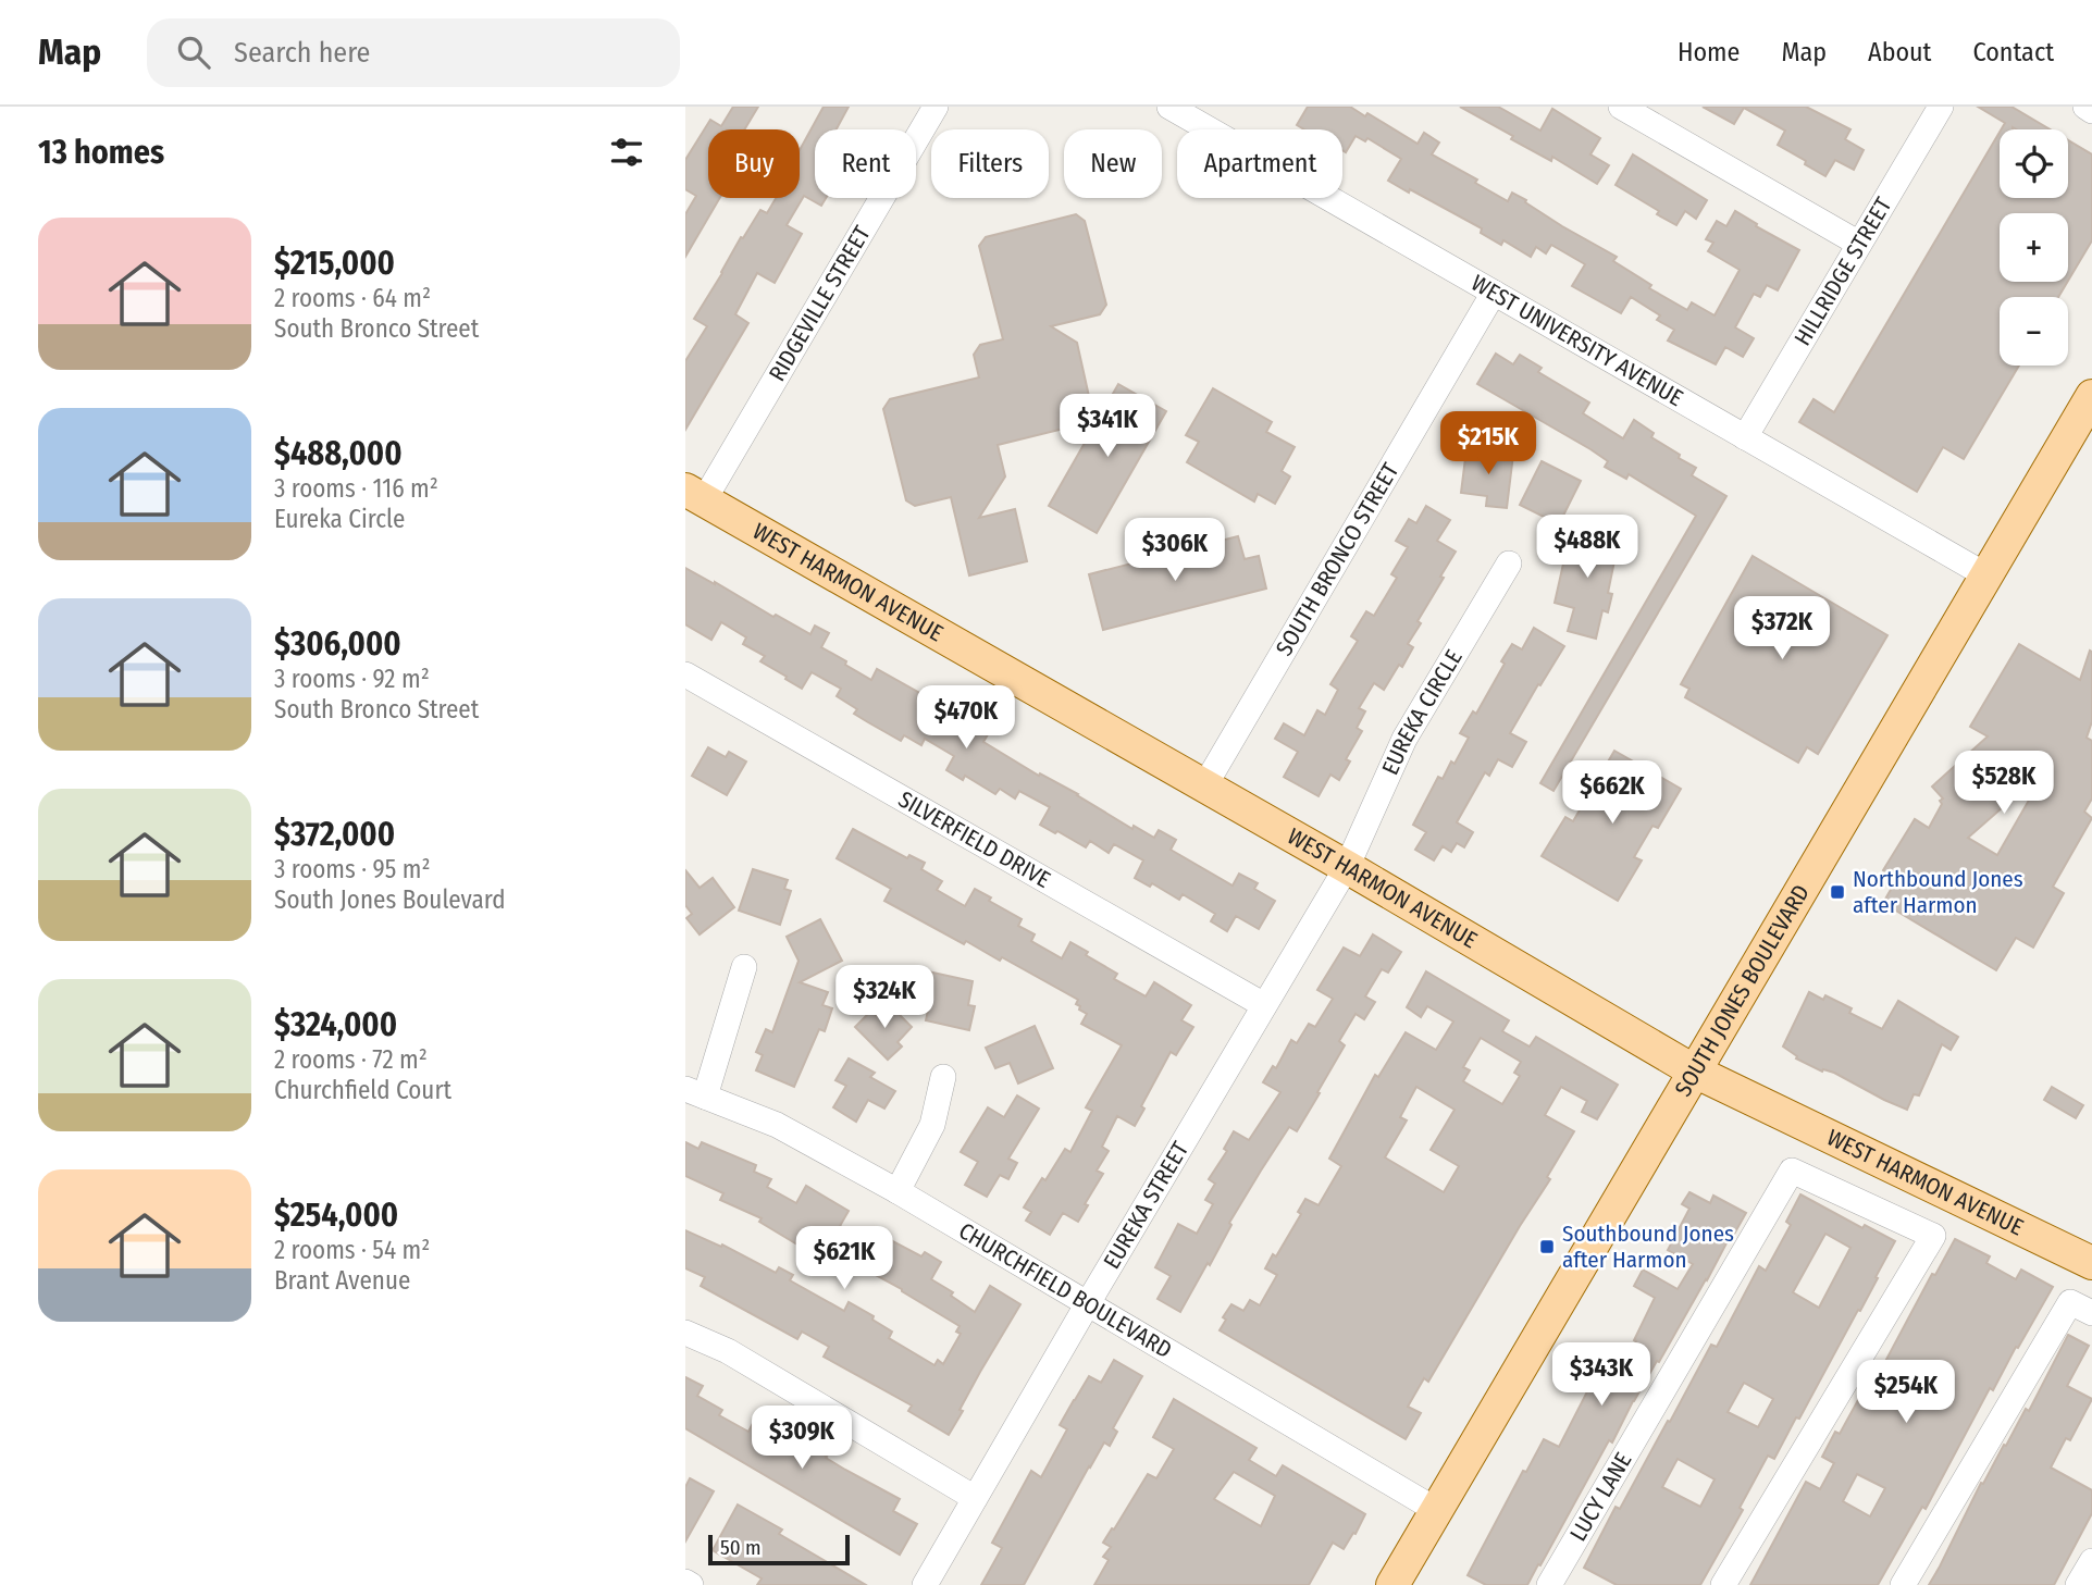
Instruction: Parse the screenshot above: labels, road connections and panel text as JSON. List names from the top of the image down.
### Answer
{
  "streets": {
    "main road": ["WEST HARMON AVENUE", "SOUTH JONES BOULEVARD"],
    "street": [
      "HILLRIDGE STREET",
      "RIDGEVILLE STREET",
      "WEST UNIVERSITY AVENUE",
      "SOUTH BRONCO STREET",
      "EUREKA CIRCLE",
      "SILVERFIELD DRIVE",
      "EUREKA STREET",
      "CHURCHFIELD BOULEVARD",
      "LUCY LANE"
    ]
  },
  "crossings": [
    ["HILLRIDGE STREET", "WEST UNIVERSITY AVENUE"],
    ["RIDGEVILLE STREET", "WEST HARMON AVENUE"],
    ["WEST UNIVERSITY AVENUE", "SOUTH BRONCO STREET"],
    ["WEST UNIVERSITY AVENUE", "SOUTH JONES BOULEVARD"],
    ["SOUTH BRONCO STREET", "WEST HARMON AVENUE"],
    ["WEST HARMON AVENUE", "EUREKA CIRCLE"],
    ["WEST HARMON AVENUE", "SOUTH JONES BOULEVARD"],
    ["WEST HARMON AVENUE", "EUREKA STREET"],
    ["EUREKA CIRCLE", "EUREKA STREET"],
    ["SILVERFIELD DRIVE", "EUREKA STREET"],
    ["SOUTH JONES BOULEVARD", "CHURCHFIELD BOULEVARD"],
    ["EUREKA STREET", "CHURCHFIELD BOULEVARD"]
  ],
  "places": {
    "transit": ["Northbound Jones after Harmon", "Southbound Jones after Harmon"]
  },
  "scale_bar": "50 m",
  "page": {
    "header": "Map",
    "search": "Search here",
    "nav": [
      "Home",
      "Map",
      "About",
      "Contact"
    ],
    "heading": "13 homes",
    "map_buttons": ["+", "−"],
    "chip": [
      "Buy",
      "Rent",
      "Filters",
      "New",
      "Apartment"
    ],
    "list": [
      {
        "name": "$215,000",
        "note": "2 rooms · 64 m² · South Bronco Street"
      },
      {
        "name": "$488,000",
        "note": "3 rooms · 116 m² · Eureka Circle"
      },
      {
        "name": "$306,000",
        "note": "3 rooms · 92 m² · South Bronco Street"
      },
      {
        "name": "$372,000",
        "note": "3 rooms · 95 m² · South Jones Boulevard"
      },
      {
        "name": "$324,000",
        "note": "2 rooms · 72 m² · Churchfield Court"
      },
      {
        "name": "$254,000",
        "note": "2 rooms · 54 m² · Brant Avenue"
      }
    ],
    "price": [
      "$341K",
      "$215K",
      "$488K",
      "$306K",
      "$372K",
      "$470K",
      "$528K",
      "$662K",
      "$324K",
      "$621K",
      "$343K",
      "$254K",
      "$309K"
    ],
    "scale": "50 m"
  }
}
